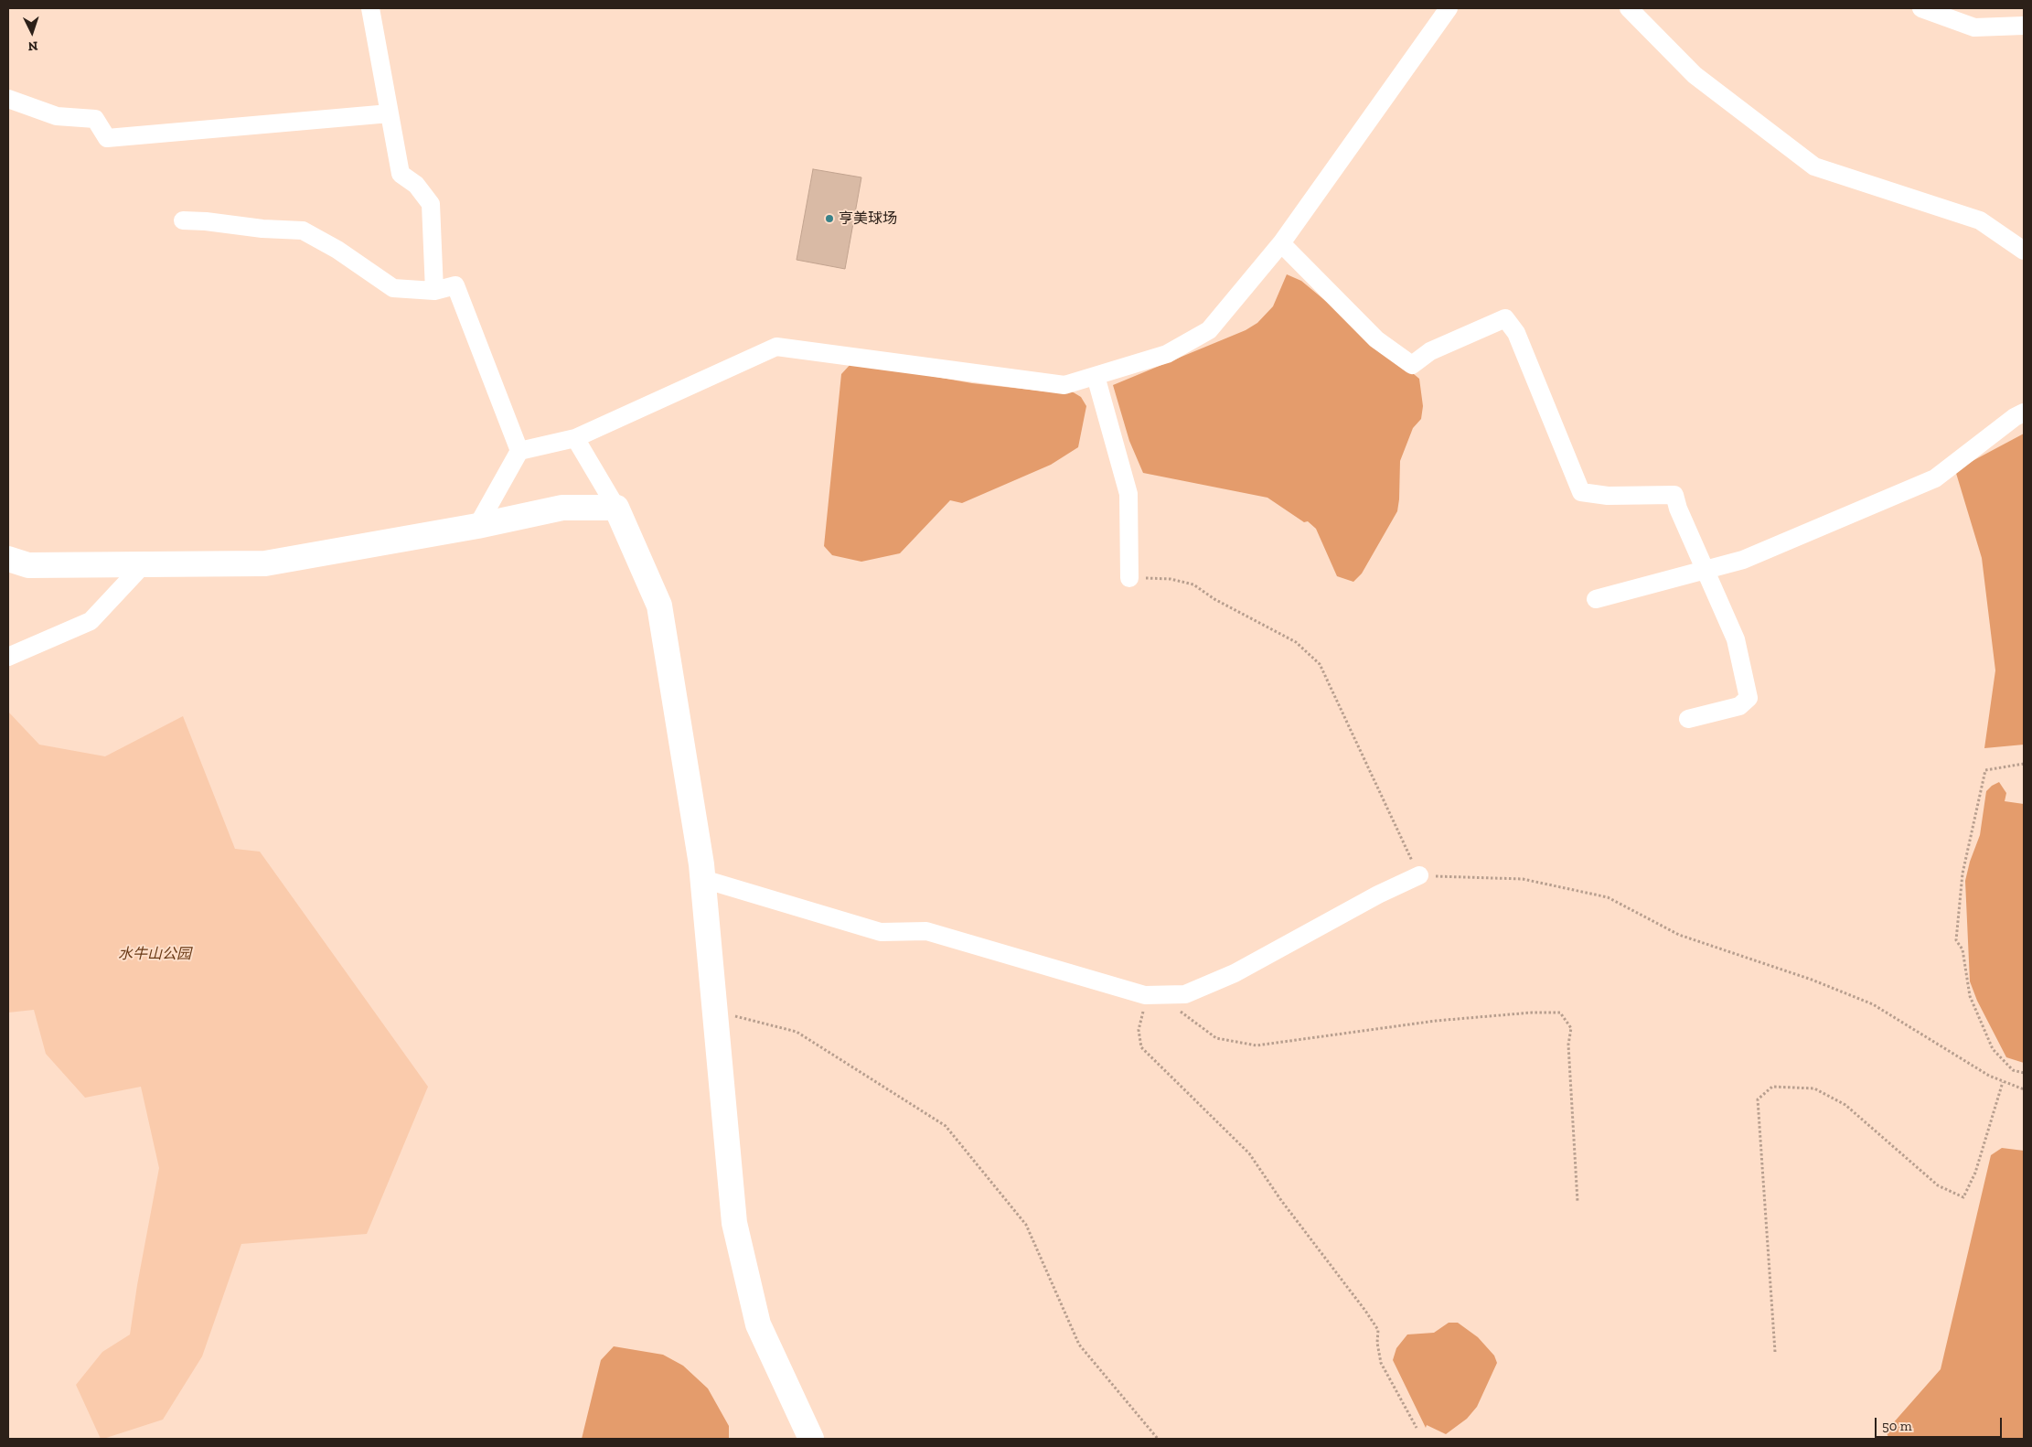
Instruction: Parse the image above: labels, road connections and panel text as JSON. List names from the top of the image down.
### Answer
{
  "parks": ["水牛山公园"],
  "places": ["亨美球场"],
  "scale_bar": "50 m",
  "north": "bottom"
}
